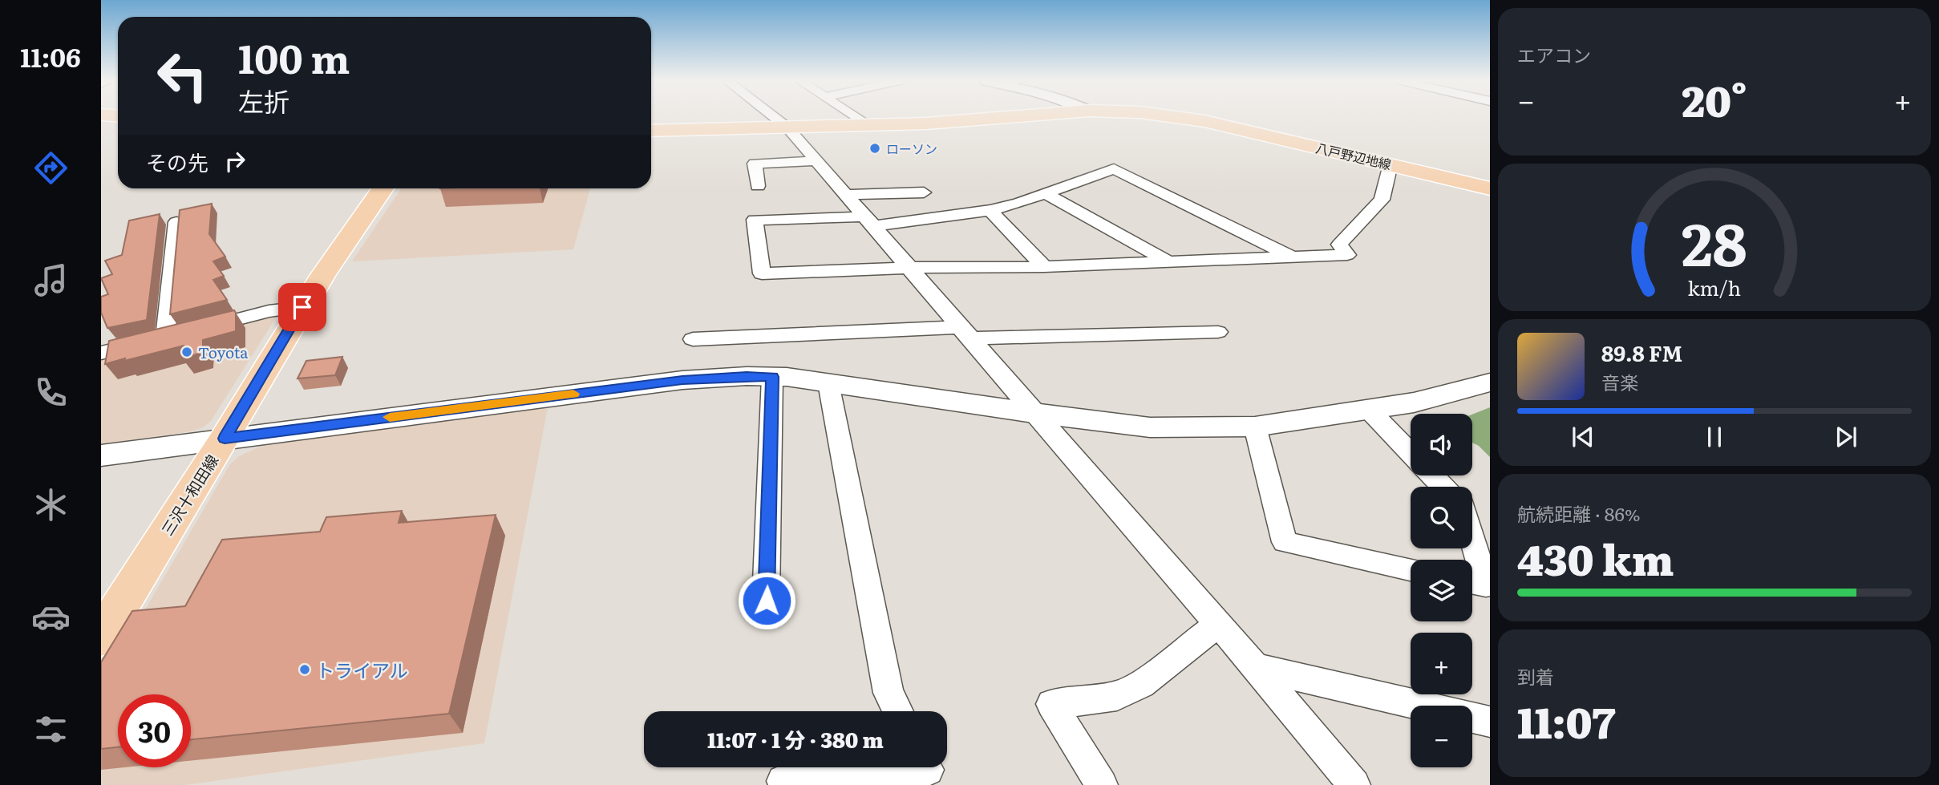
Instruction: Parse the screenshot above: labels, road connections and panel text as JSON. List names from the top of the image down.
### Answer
{
  "streets": {
    "main road": ["八戸野辺地線", "三沢十和田線"]
  },
  "places": ["ローソン", "Toyota", "トライアル"],
  "page": {
    "tabs": "11:06",
    "tile": [
      "エアコン",
      ["航続距離 · 86%", "430 km"],
      ["到着", "11:07"]
    ],
    "turn": ["100 m", "左折"],
    "heat": ["−", "20°", "+"],
    "then": "その先",
    "song": ["89.8 FM", "音楽"],
    "map_buttons": ["+", "−"],
    "limit": "30",
    "trip": "11:07 · 1 分 · 380 m",
    "gauge": ["28", "km/h"]
  }
}
